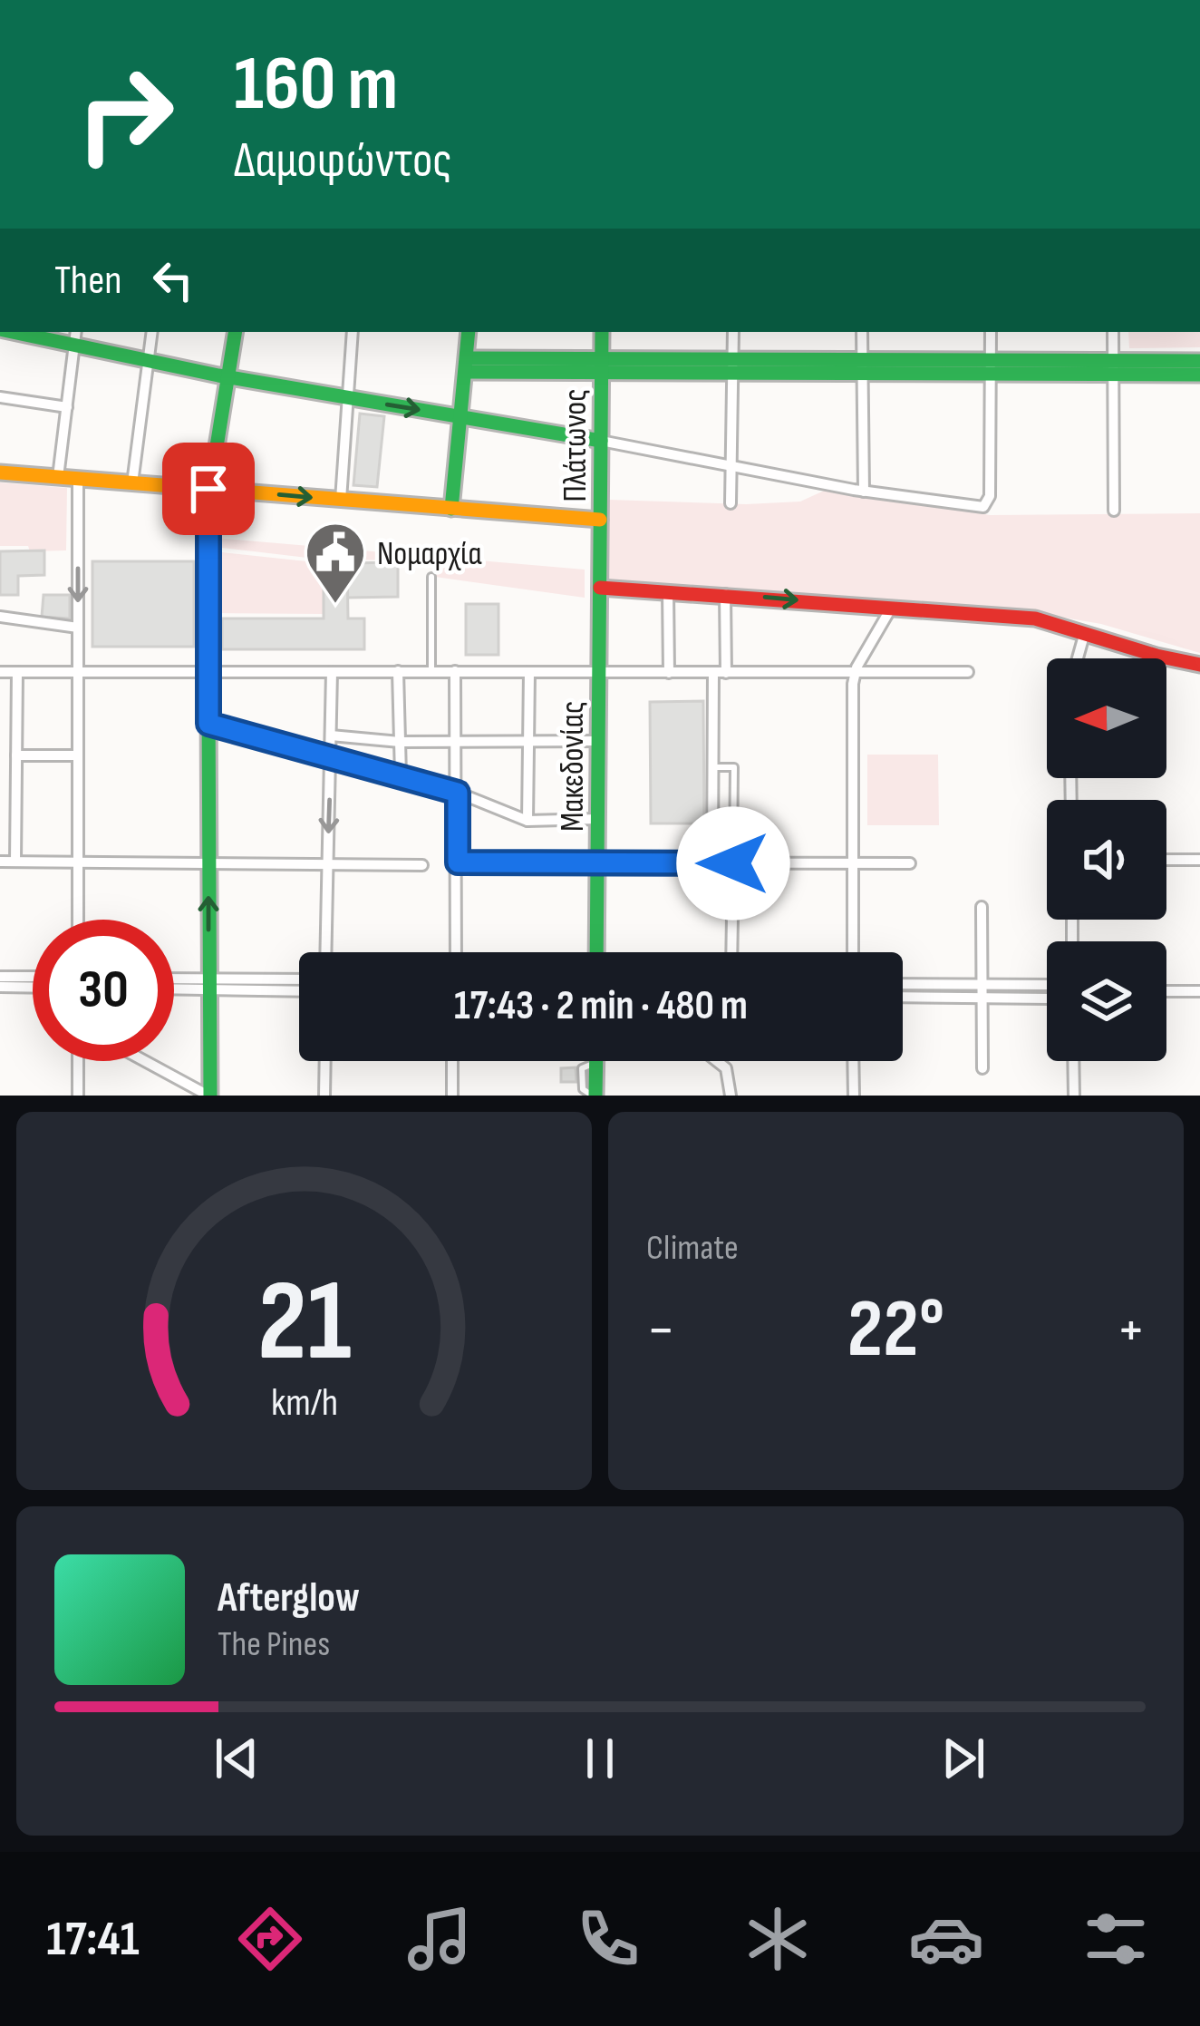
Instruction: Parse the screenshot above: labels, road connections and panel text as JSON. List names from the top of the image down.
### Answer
{
  "streets": {
    "street": ["Πλάτωνος", "Μακεδονίας"]
  },
  "crossings": [
    ["Πλάτωνος", "Μακεδονίας"]
  ],
  "places": {
    "public building": ["Νομαρχία"]
  },
  "north": "left",
  "page": {
    "turn": ["160 m", "Δαμοφώντος"],
    "then": "Then",
    "limit": "30",
    "trip": "17:43 · 2 min · 480 m",
    "tile": "Climate",
    "heat": ["−", "22°", "+"],
    "song": ["Afterglow", "The Pines"],
    "tabs": "17:41",
    "gauge": ["21", "km/h"]
  }
}
